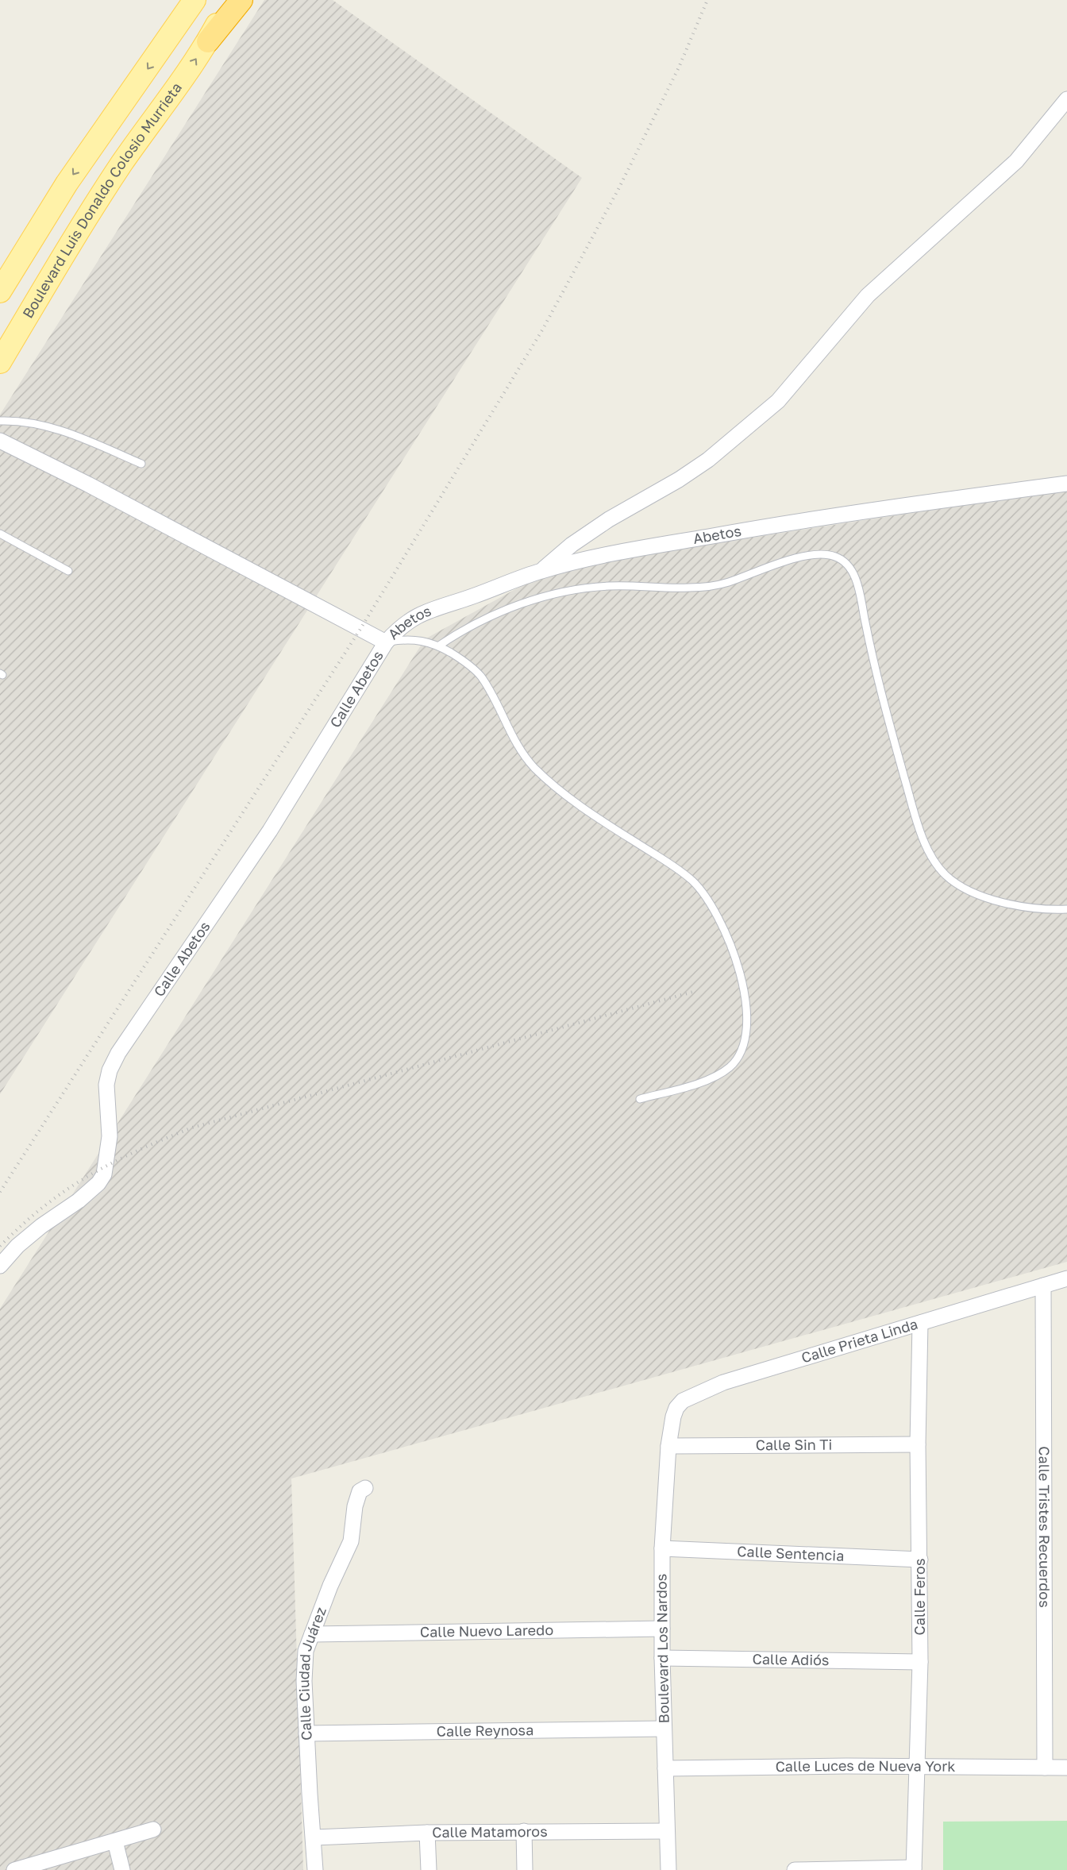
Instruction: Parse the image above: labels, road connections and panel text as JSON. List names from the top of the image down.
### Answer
{
  "streets": {
    "main road": ["Boulevard Luis Donaldo Colosio Murrieta"],
    "street": [
      "Abetos",
      "Calle Abetos",
      "Calle Prieta Linda",
      "Calle Sin Ti",
      "Calle Tristes Recuerdos",
      "Calle Sentencia",
      "Calle Feros",
      "Calle Nuevo Laredo",
      "Boulevard Los Nardos",
      "Calle Adiós",
      "Calle Ciudad Juárez",
      "Calle Reynosa",
      "Calle Luces de Nueva York",
      "Calle Matamoros"
    ]
  },
  "crossings": [
    ["Abetos", "Calle Abetos"],
    ["Calle Prieta Linda", "Calle Tristes Recuerdos"],
    ["Calle Prieta Linda", "Calle Feros"],
    ["Calle Prieta Linda", "Boulevard Los Nardos"],
    ["Calle Sin Ti", "Calle Feros"],
    ["Calle Sin Ti", "Boulevard Los Nardos"],
    ["Calle Tristes Recuerdos", "Calle Luces de Nueva York"],
    ["Calle Sentencia", "Calle Feros"],
    ["Calle Sentencia", "Boulevard Los Nardos"],
    ["Calle Feros", "Calle Adiós"],
    ["Calle Feros", "Calle Luces de Nueva York"],
    ["Calle Nuevo Laredo", "Boulevard Los Nardos"],
    ["Calle Nuevo Laredo", "Calle Ciudad Juárez"],
    ["Boulevard Los Nardos", "Calle Adiós"],
    ["Boulevard Los Nardos", "Calle Reynosa"],
    ["Boulevard Los Nardos", "Calle Luces de Nueva York"],
    ["Boulevard Los Nardos", "Calle Matamoros"],
    ["Calle Ciudad Juárez", "Calle Reynosa"],
    ["Calle Ciudad Juárez", "Calle Matamoros"]
  ]
}
